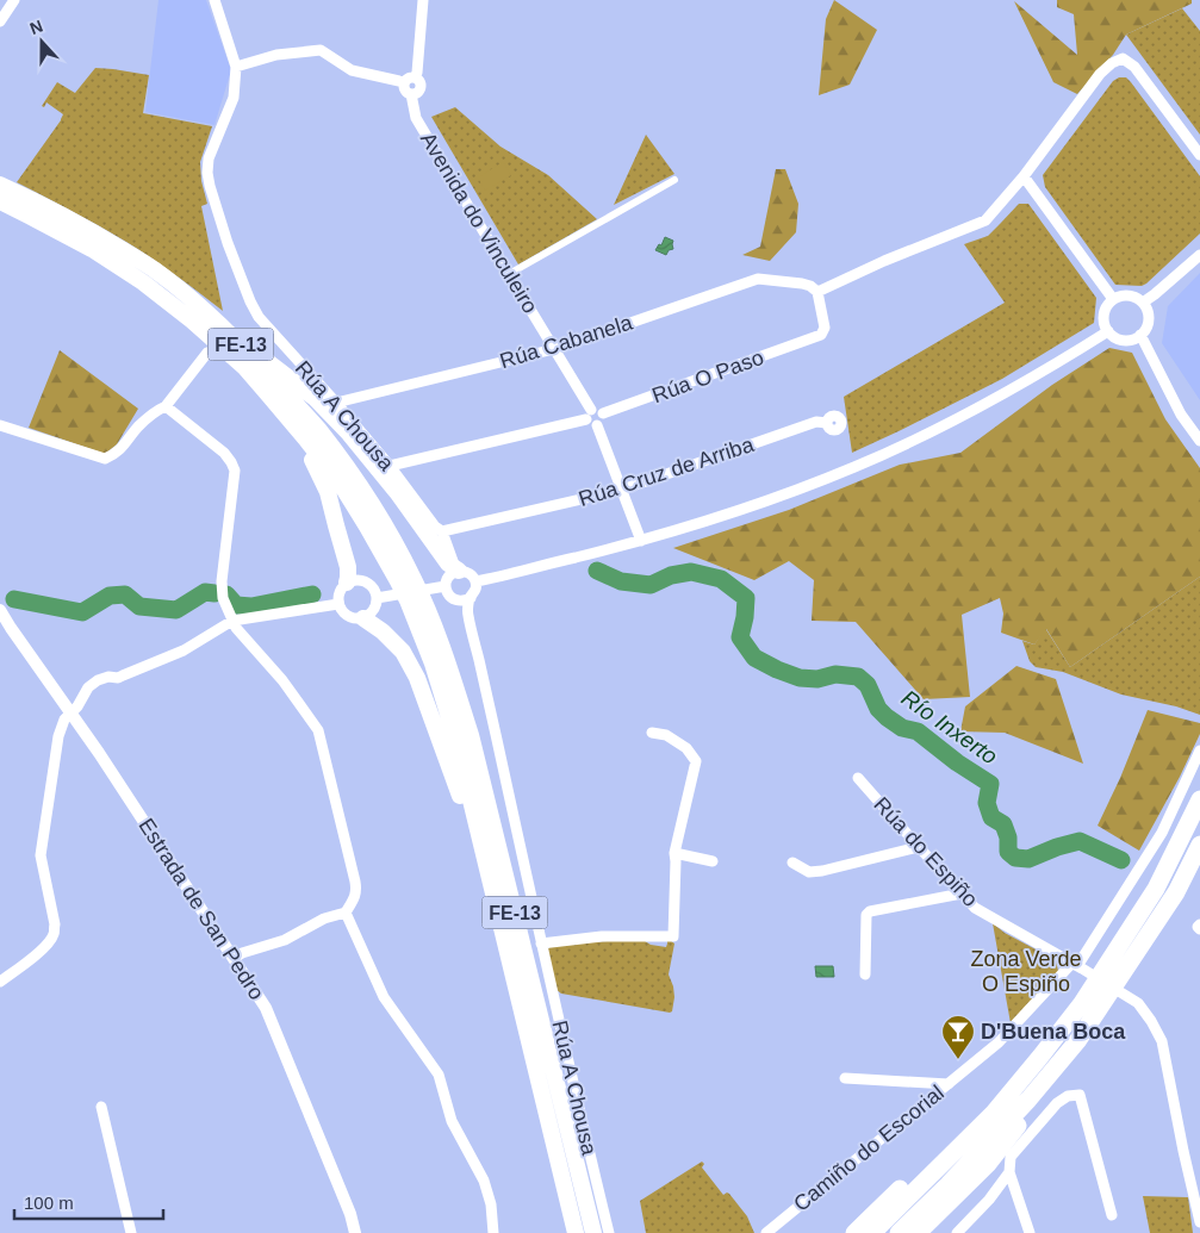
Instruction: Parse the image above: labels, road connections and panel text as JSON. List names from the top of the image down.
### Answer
{
  "streets": {
    "highway": ["FE-13"],
    "street": [
      "Avenida do Vinculeiro",
      "Rúa Cabanela",
      "Rúa O Paso",
      "Rúa A Chousa",
      "Rúa Cruz de Arriba",
      "Rúa do Espiño",
      "Estrada de San Pedro",
      "Camiño do Escorial"
    ]
  },
  "crossings": [
    ["Avenida do Vinculeiro", "Rúa Cabanela"],
    ["Avenida do Vinculeiro", "Rúa O Paso"],
    ["Rúa Cabanela", "Rúa O Paso"],
    ["Rúa Cabanela", "Rúa A Chousa"],
    ["Rúa A Chousa", "Rúa Cruz de Arriba"],
    ["Rúa do Espiño", "Camiño do Escorial"]
  ],
  "water": ["Río Inxerto"],
  "parks": ["Zona Verde O Espiño"],
  "places": {
    "bar": ["D'Buena Boca"]
  },
  "scale_bar": "100 m",
  "north": "top"
}
